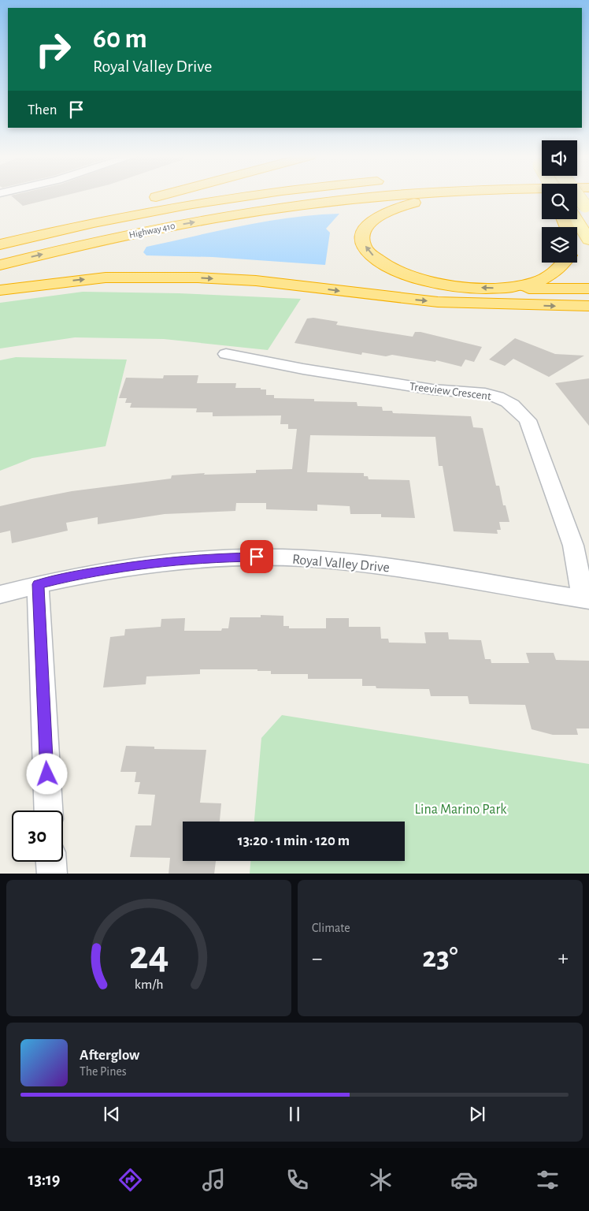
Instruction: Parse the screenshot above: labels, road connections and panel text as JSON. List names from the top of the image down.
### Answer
{
  "streets": {
    "highway": ["Highway 410"],
    "street": ["Treeview Crescent", "Royal Valley Drive"]
  },
  "crossings": [
    ["Treeview Crescent", "Royal Valley Drive"]
  ],
  "parks": ["Lina Marino Park"],
  "page": {
    "turn": ["60 m", "Royal Valley Drive"],
    "then": "Then",
    "limit": "30",
    "trip": "13:20 · 1 min · 120 m",
    "tile": "Climate",
    "heat": ["−", "23°", "+"],
    "song": ["Afterglow", "The Pines"],
    "tabs": "13:19",
    "gauge": ["24", "km/h"]
  }
}
